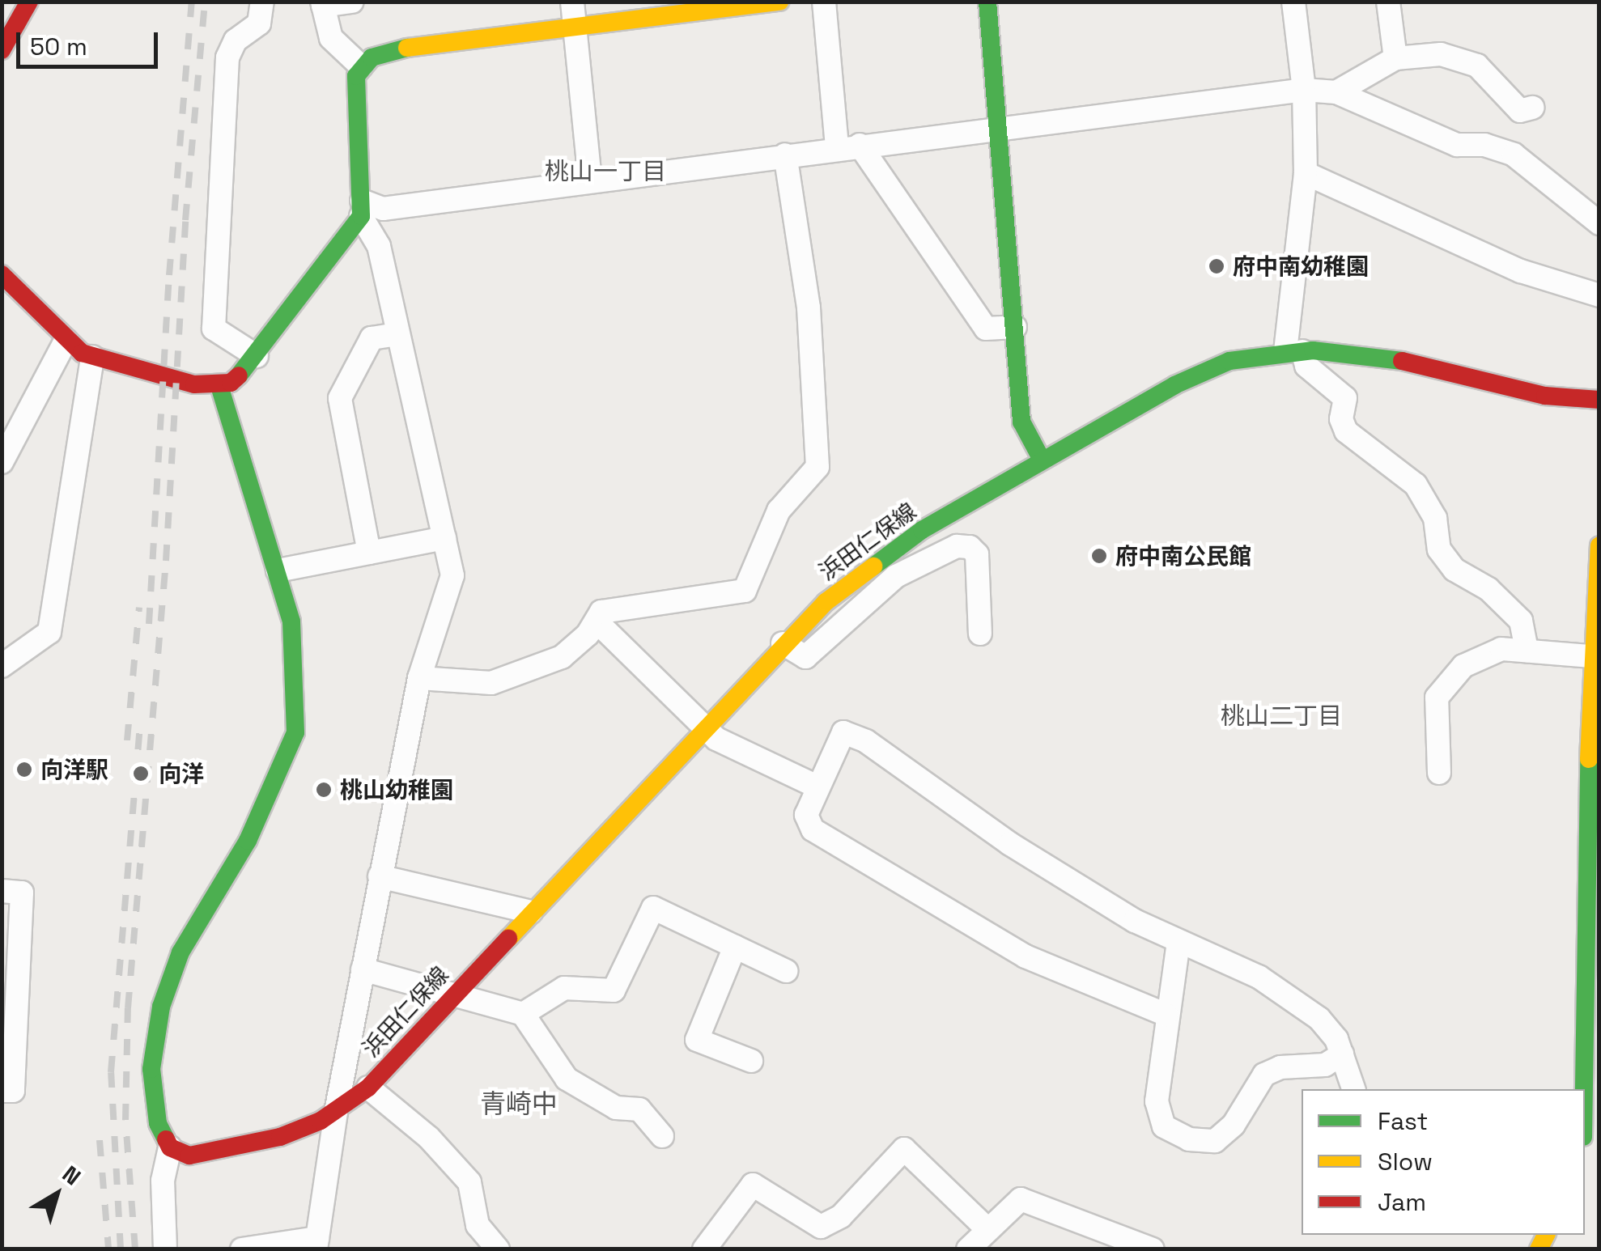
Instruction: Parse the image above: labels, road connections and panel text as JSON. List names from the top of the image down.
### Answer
{
  "streets": {
    "street": ["浜田仁保線"]
  },
  "districts": ["桃山一丁目", "桃山二丁目", "青崎中"],
  "places": [
    "府中南幼稚園",
    "府中南公民館",
    "向洋駅",
    "向洋",
    "桃山幼稚園"
  ],
  "legend": ["Fast", "Slow", "Jam"],
  "scale_bar": "50 m",
  "north": "top right"
}
